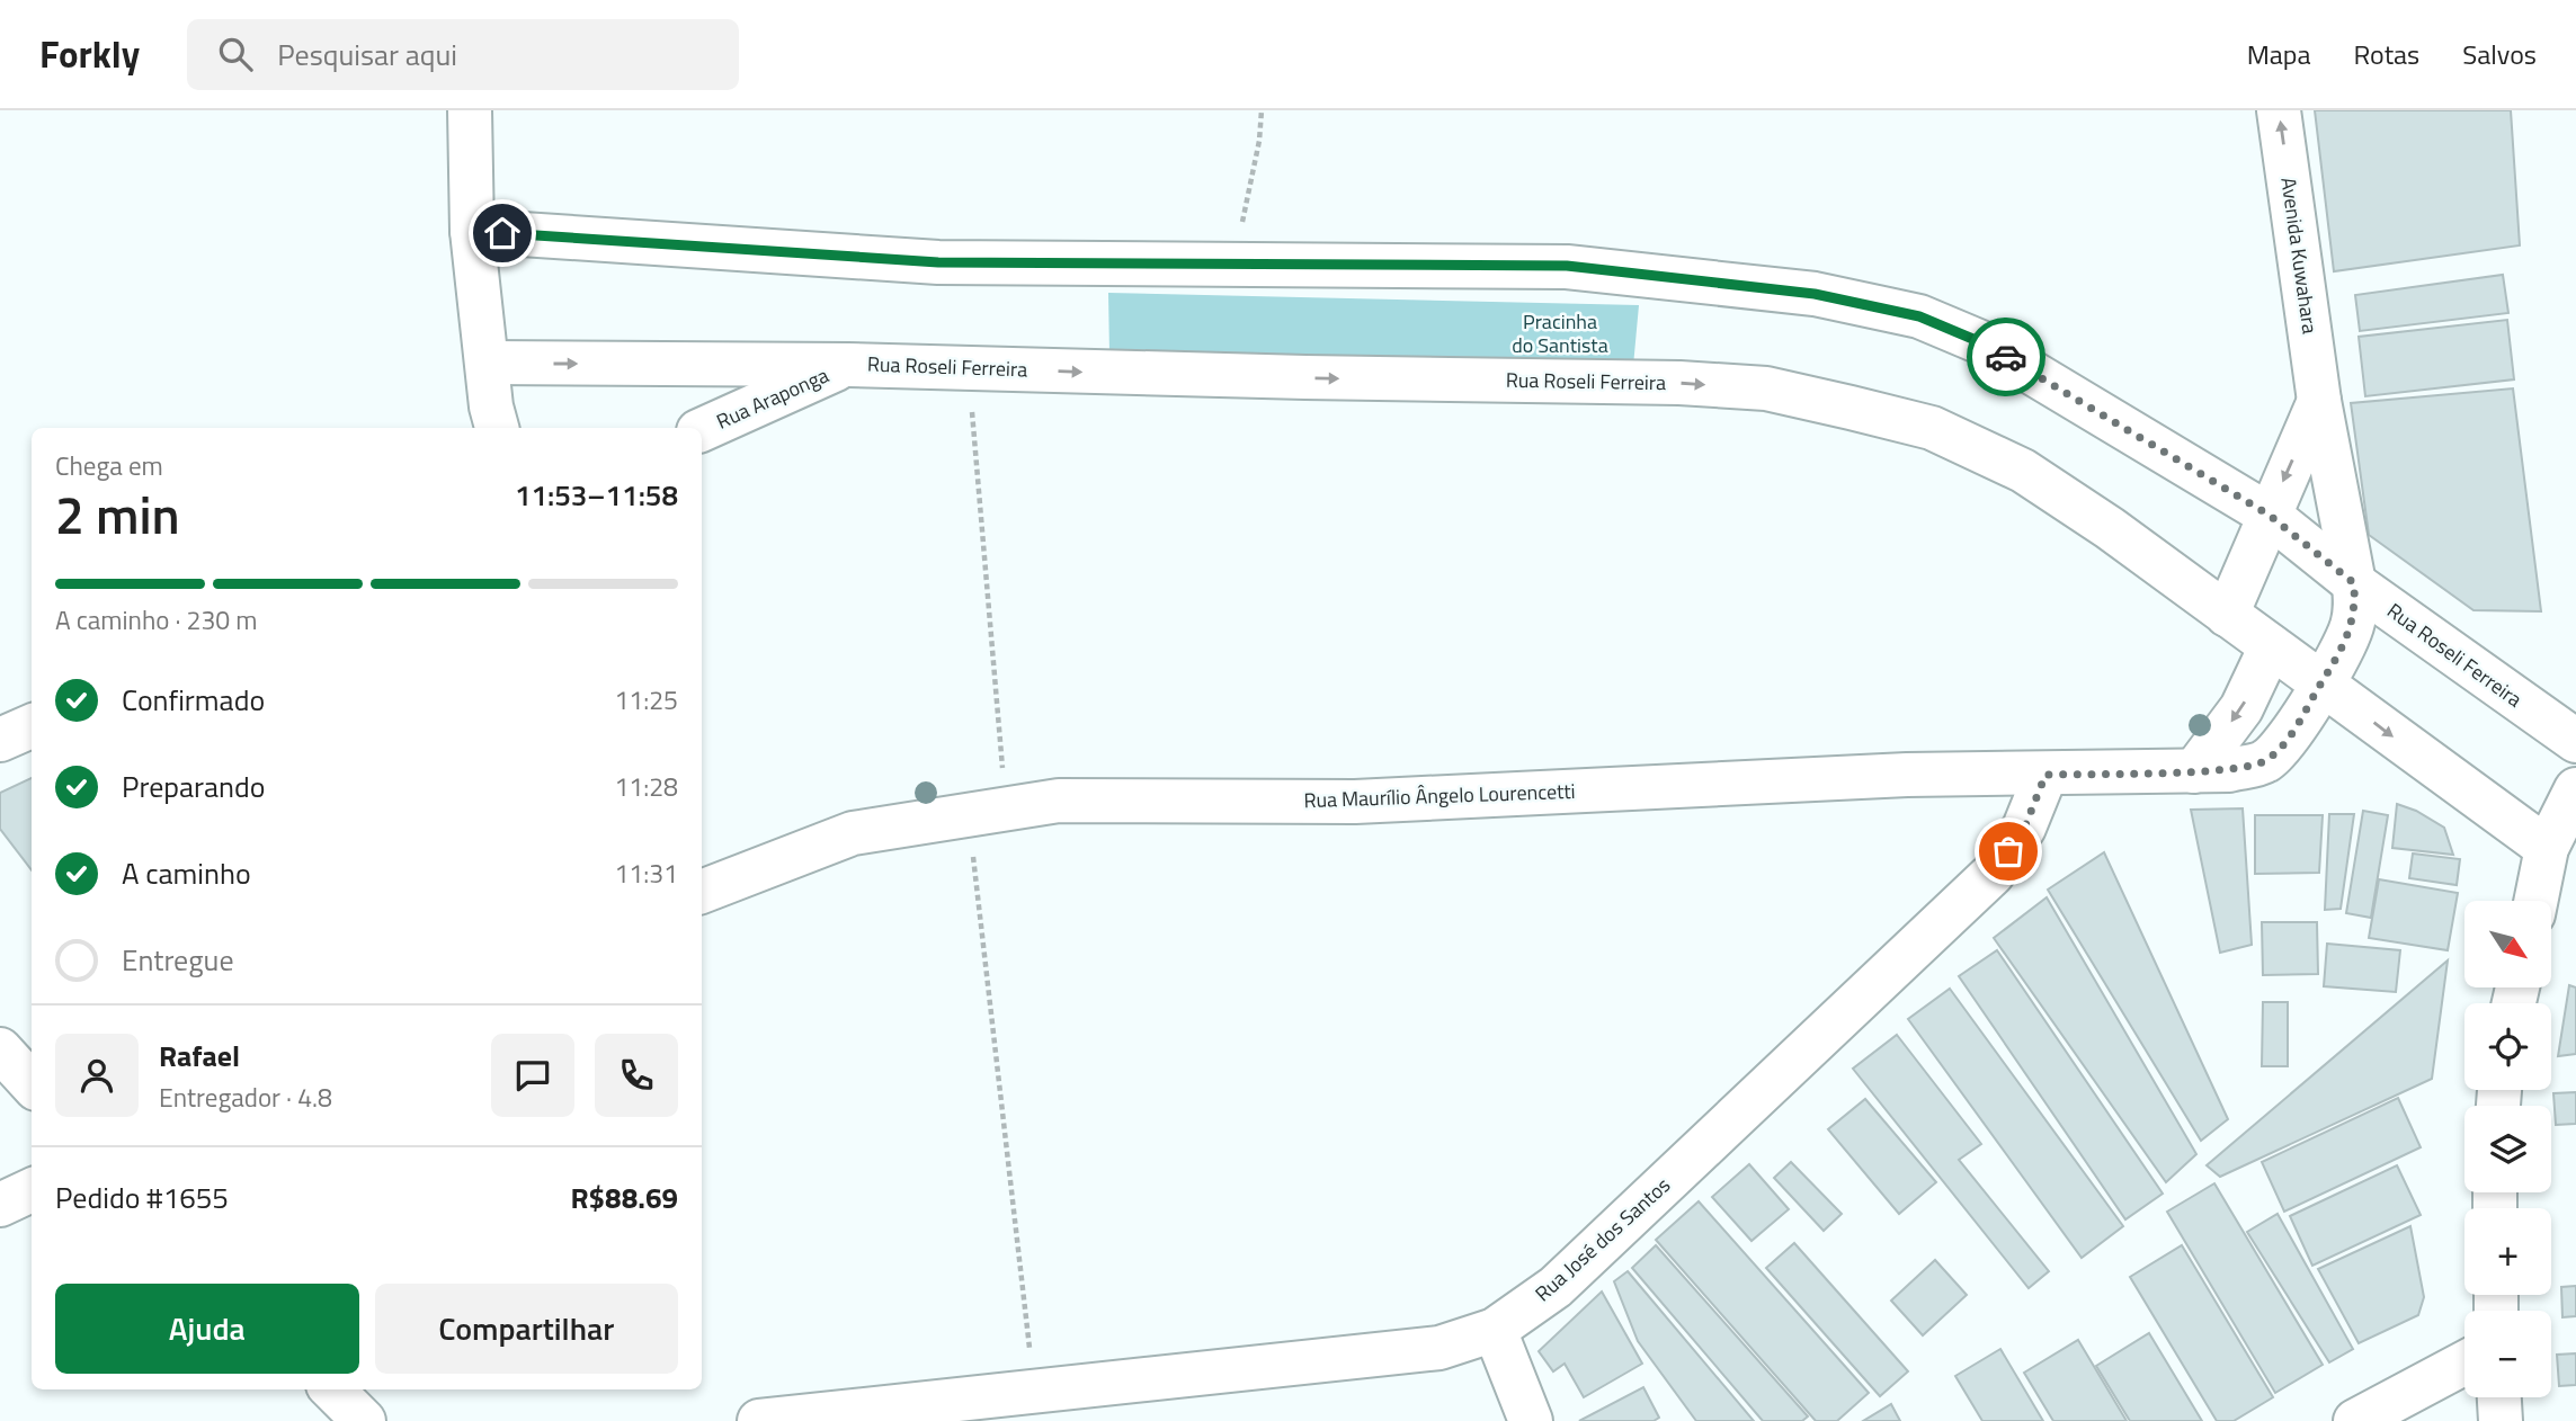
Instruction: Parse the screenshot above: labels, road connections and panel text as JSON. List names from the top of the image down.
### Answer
{
  "streets": {
    "street": [
      "Avenida Kuwahara",
      "Rua Roseli Ferreira",
      "Rua Araponga",
      "Rua Maurílio Ângelo Lourencetti",
      "Rua José dos Santos"
    ]
  },
  "crossings": [
    ["Avenida Kuwahara", "Rua Roseli Ferreira"],
    ["Avenida Kuwahara", "Rua Maurílio Ângelo Lourencetti"],
    ["Rua Roseli Ferreira", "Rua Araponga"],
    ["Rua Roseli Ferreira", "Rua Maurílio Ângelo Lourencetti"],
    ["Rua Maurílio Ângelo Lourencetti", "Rua José dos Santos"]
  ],
  "one_way": ["Avenida Kuwahara"],
  "parks": ["Pracinha do Santista"],
  "north": "bottom right",
  "page": {
    "header": "Forkly",
    "search": "Pesquisar aqui",
    "nav": ["Mapa", "Rotas", "Salvos"],
    "heading": ["2 min", "Chega em", "11:53–11:58"],
    "panel": [
      "Rafael",
      "Entregador · 4.8",
      "Pedido #1655",
      "R$88.69"
    ],
    "bar": "A caminho · 230 m",
    "list": [
      ["Confirmado", "11:25"],
      ["Preparando", "11:28"],
      ["A caminho", "11:31"],
      "Entregue"
    ],
    "map_buttons": ["+", "−"],
    "buttons": ["Ajuda", "Compartilhar"]
  }
}
